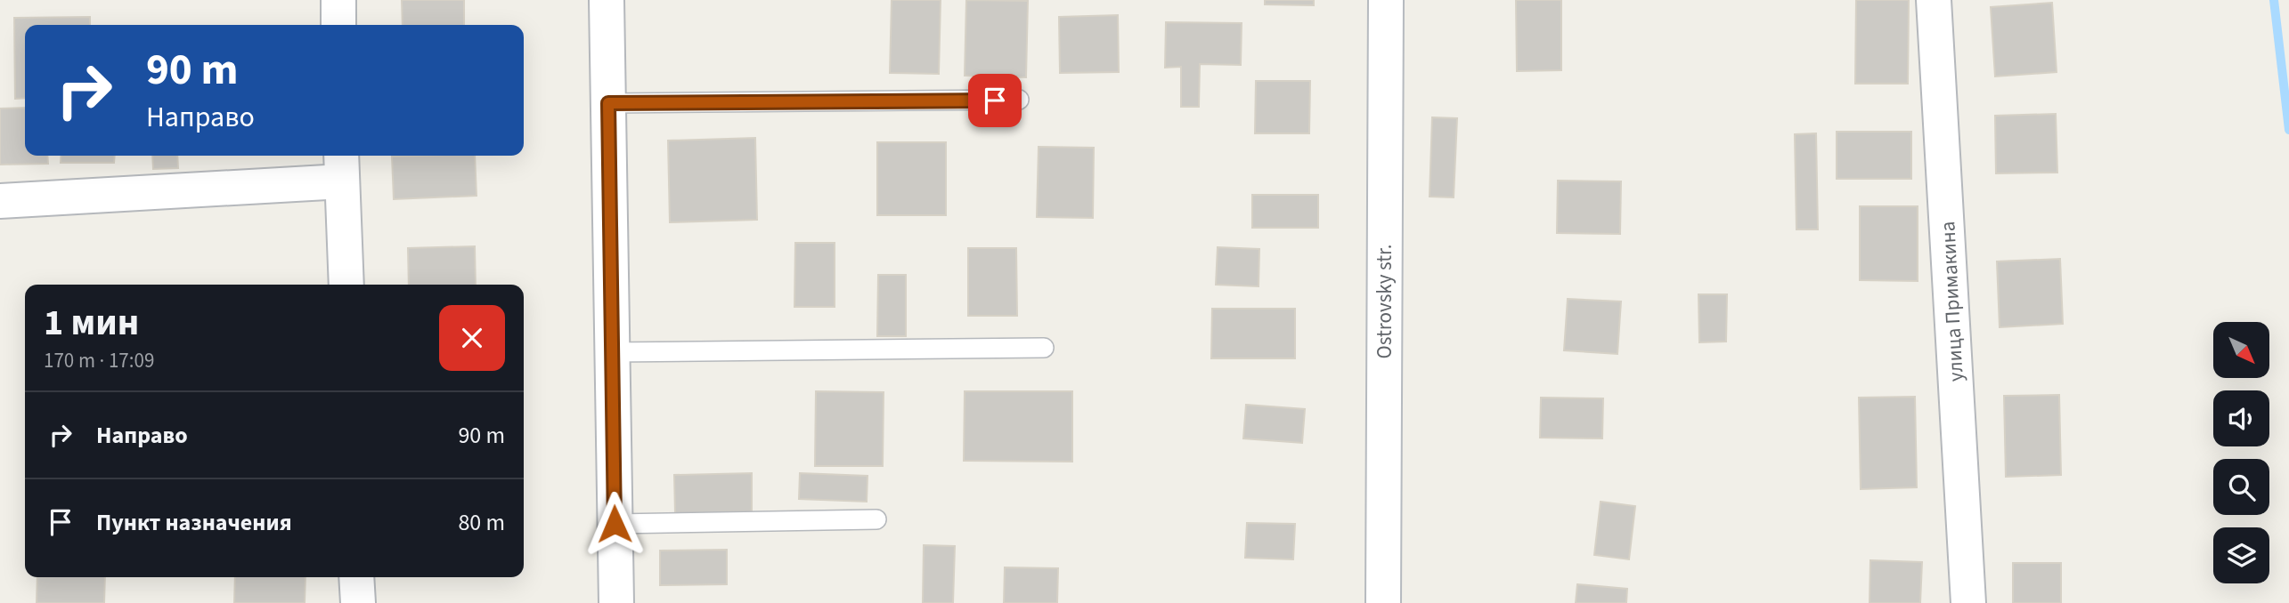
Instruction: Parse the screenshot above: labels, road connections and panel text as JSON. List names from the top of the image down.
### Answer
{
  "streets": {
    "street": ["Ostrovsky str.", "улица Примакина"]
  },
  "north": "bottom right",
  "page": {
    "turn": ["90 m", "Направо"],
    "heading": ["1 мин", "170 m · 17:09"],
    "list": [
      {
        "name": "Направо",
        "value": "90 m"
      },
      {
        "name": "Пункт назначения",
        "value": "80 m"
      }
    ]
  }
}
